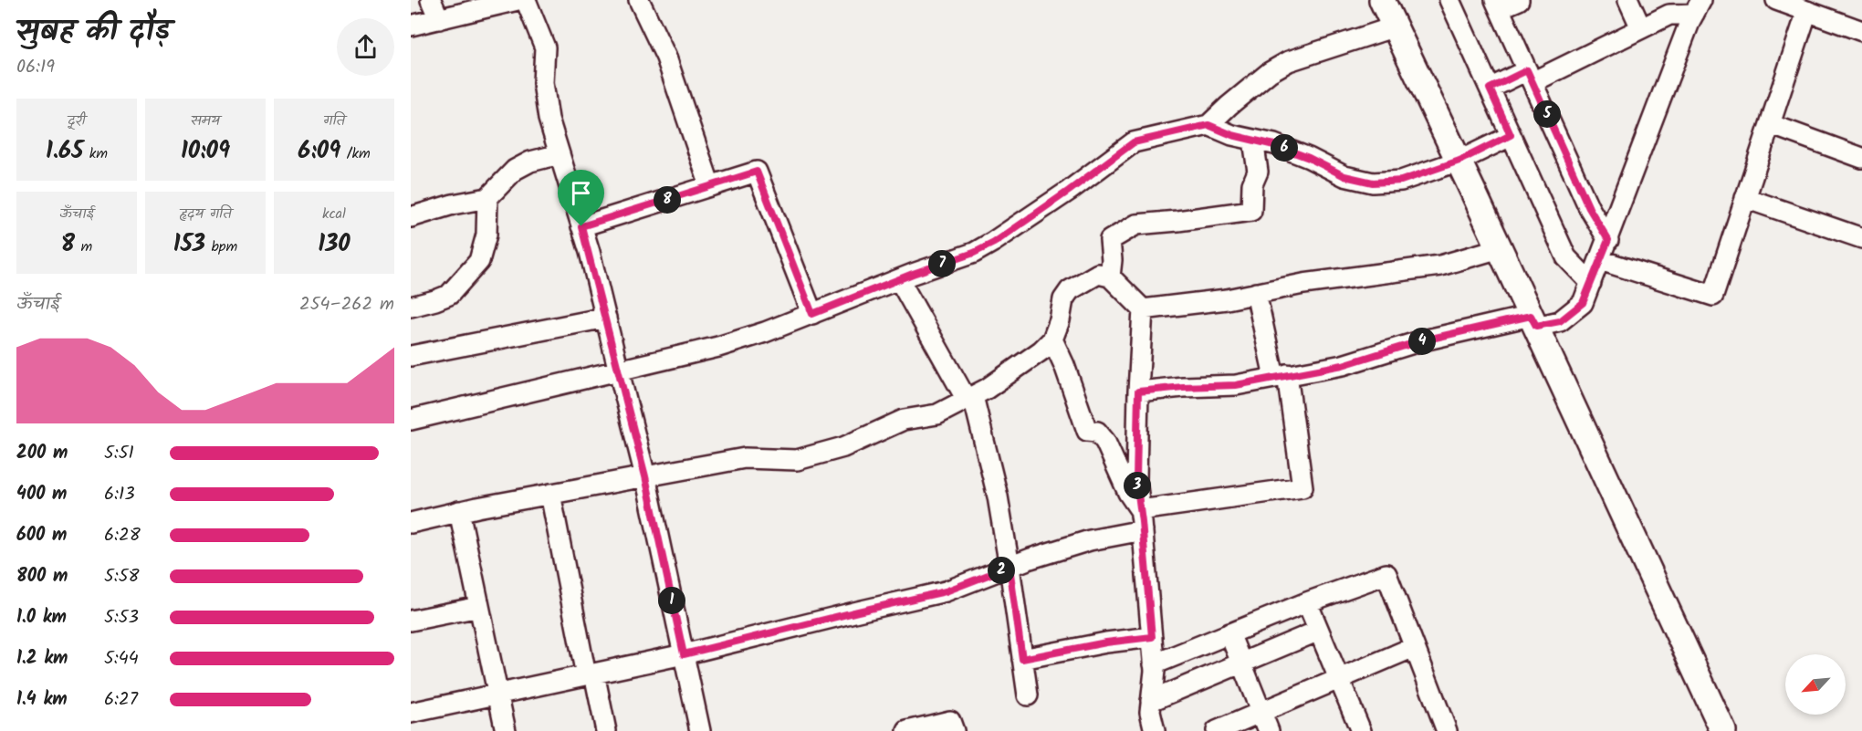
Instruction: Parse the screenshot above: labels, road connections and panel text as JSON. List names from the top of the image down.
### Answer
{
  "north": "bottom left",
  "page": {
    "heading": ["सुबह की दौड़", "06:19"],
    "stats": [
      ["दूरी", "1.65 km"],
      ["समय", "10:09"],
      ["गति", "6:09 /km"],
      ["ऊँचाई", "8 m"],
      ["हृदय गति", "153 bpm"],
      ["kcal", "130"]
    ],
    "pins": [
      "5",
      "6",
      "8",
      "7",
      "4",
      "3",
      "2",
      "1"
    ],
    "chart": ["ऊँचाई", "254–262 m"],
    "list": [
      {
        "name": "200 m",
        "note": "5:51"
      },
      {
        "name": "400 m",
        "note": "6:13"
      },
      {
        "name": "600 m",
        "note": "6:28"
      },
      {
        "name": "800 m",
        "note": "5:58"
      },
      {
        "name": "1.0 km",
        "note": "5:53"
      },
      {
        "name": "1.2 km",
        "note": "5:44"
      },
      {
        "name": "1.4 km",
        "note": "6:27"
      }
    ]
  }
}
